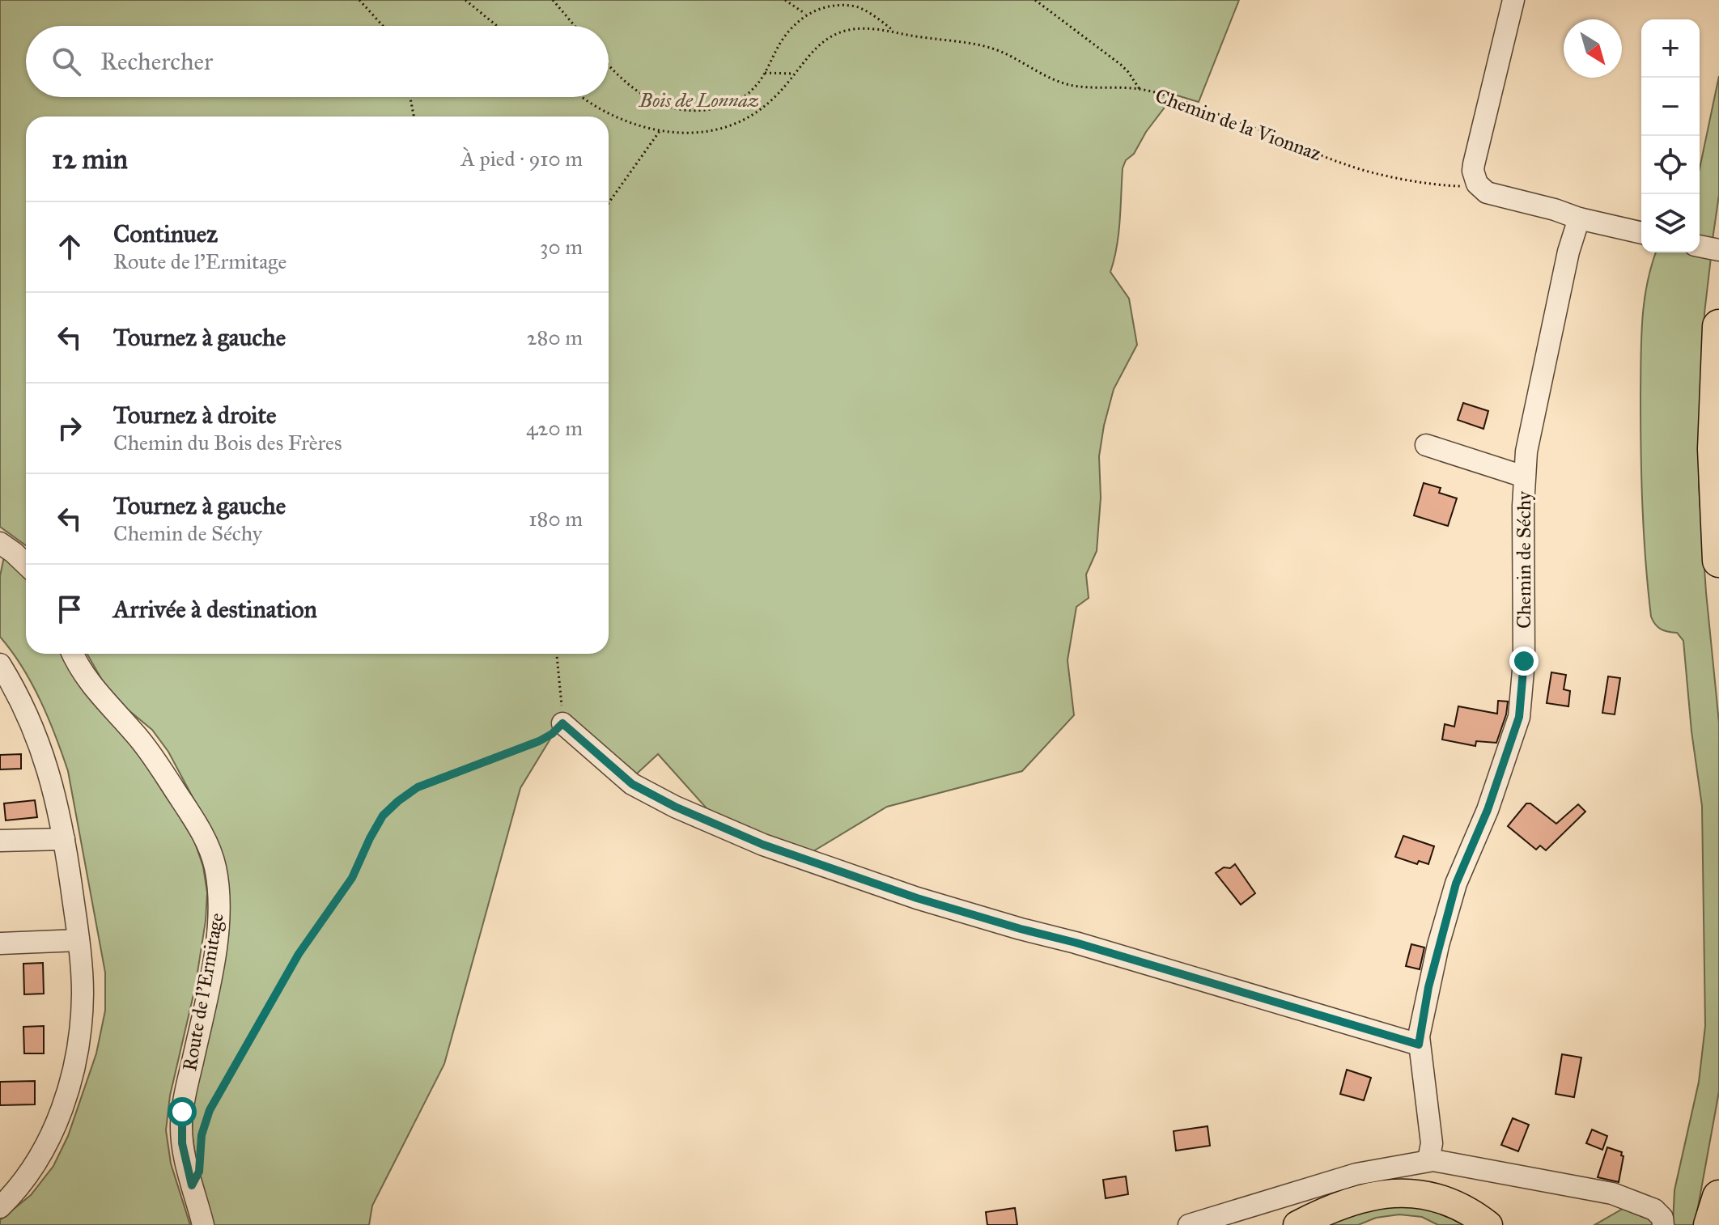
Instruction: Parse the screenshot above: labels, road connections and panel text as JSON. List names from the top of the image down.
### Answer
{
  "streets": {
    "street": ["Chemin de Séchy", "Route de l'Ermitage"],
    "path": ["Chemin de la Vionnaz"]
  },
  "parks": ["Bois de Lonnaz"],
  "north": "bottom right",
  "page": {
    "map_buttons": ["+", "−"],
    "search": "Rechercher",
    "heading": ["12 min", "À pied · 910 m"],
    "list": [
      ["Continuez", "Route de l'Ermitage", "30 m"],
      ["Tournez à gauche", "280 m"],
      ["Tournez à droite", "Chemin du Bois des Frères", "420 m"],
      ["Tournez à gauche", "Chemin de Séchy", "180 m"],
      "Arrivée à destination"
    ]
  }
}
